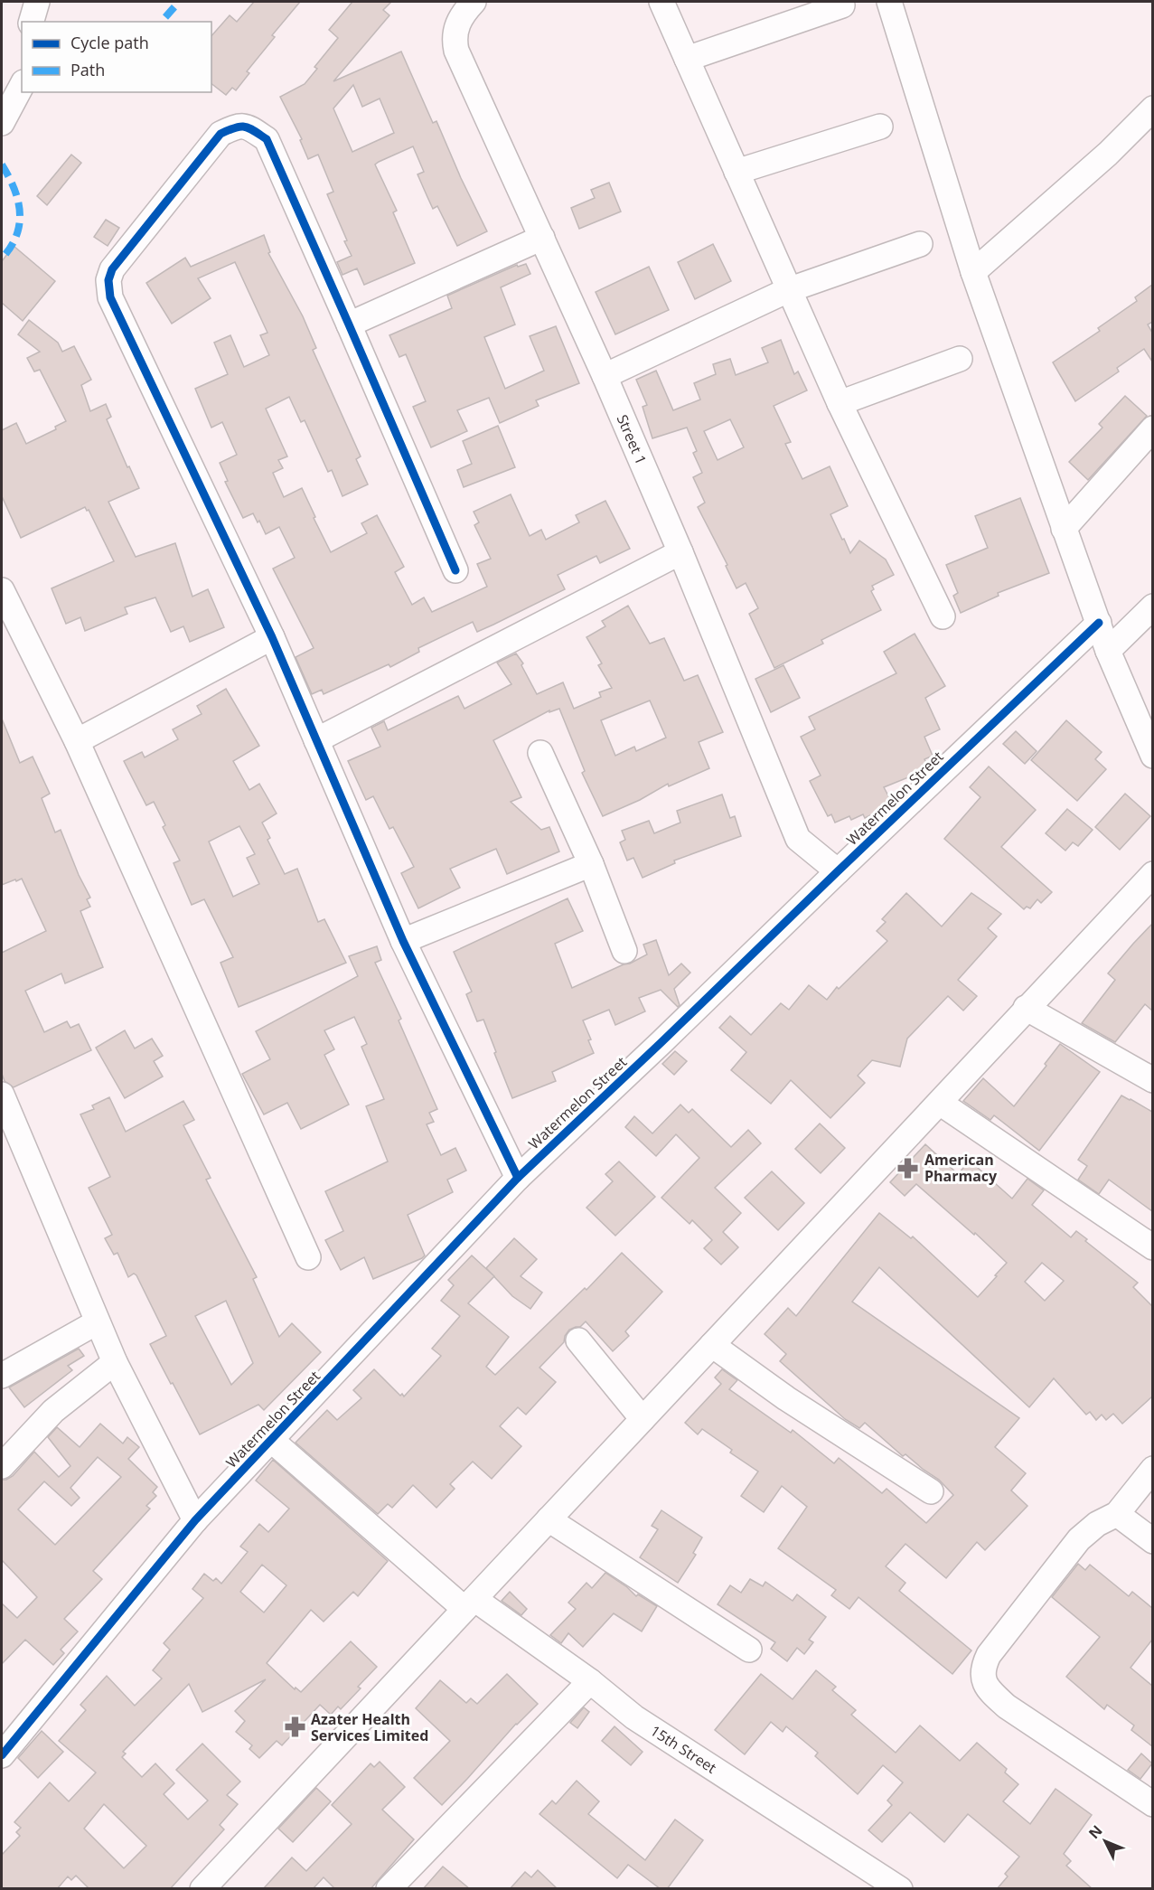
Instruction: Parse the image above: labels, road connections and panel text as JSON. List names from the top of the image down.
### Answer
{
  "streets": {
    "street": ["Street 1", "Watermelon Street", "15th Street"]
  },
  "crossings": [
    ["Street 1", "Watermelon Street"],
    ["Watermelon Street", "15th Street"]
  ],
  "places": {
    "pharmacy": ["American Pharmacy", "Azater Health Services Limited"]
  },
  "legend": ["Cycle path", "Path"],
  "north": "top left"
}
